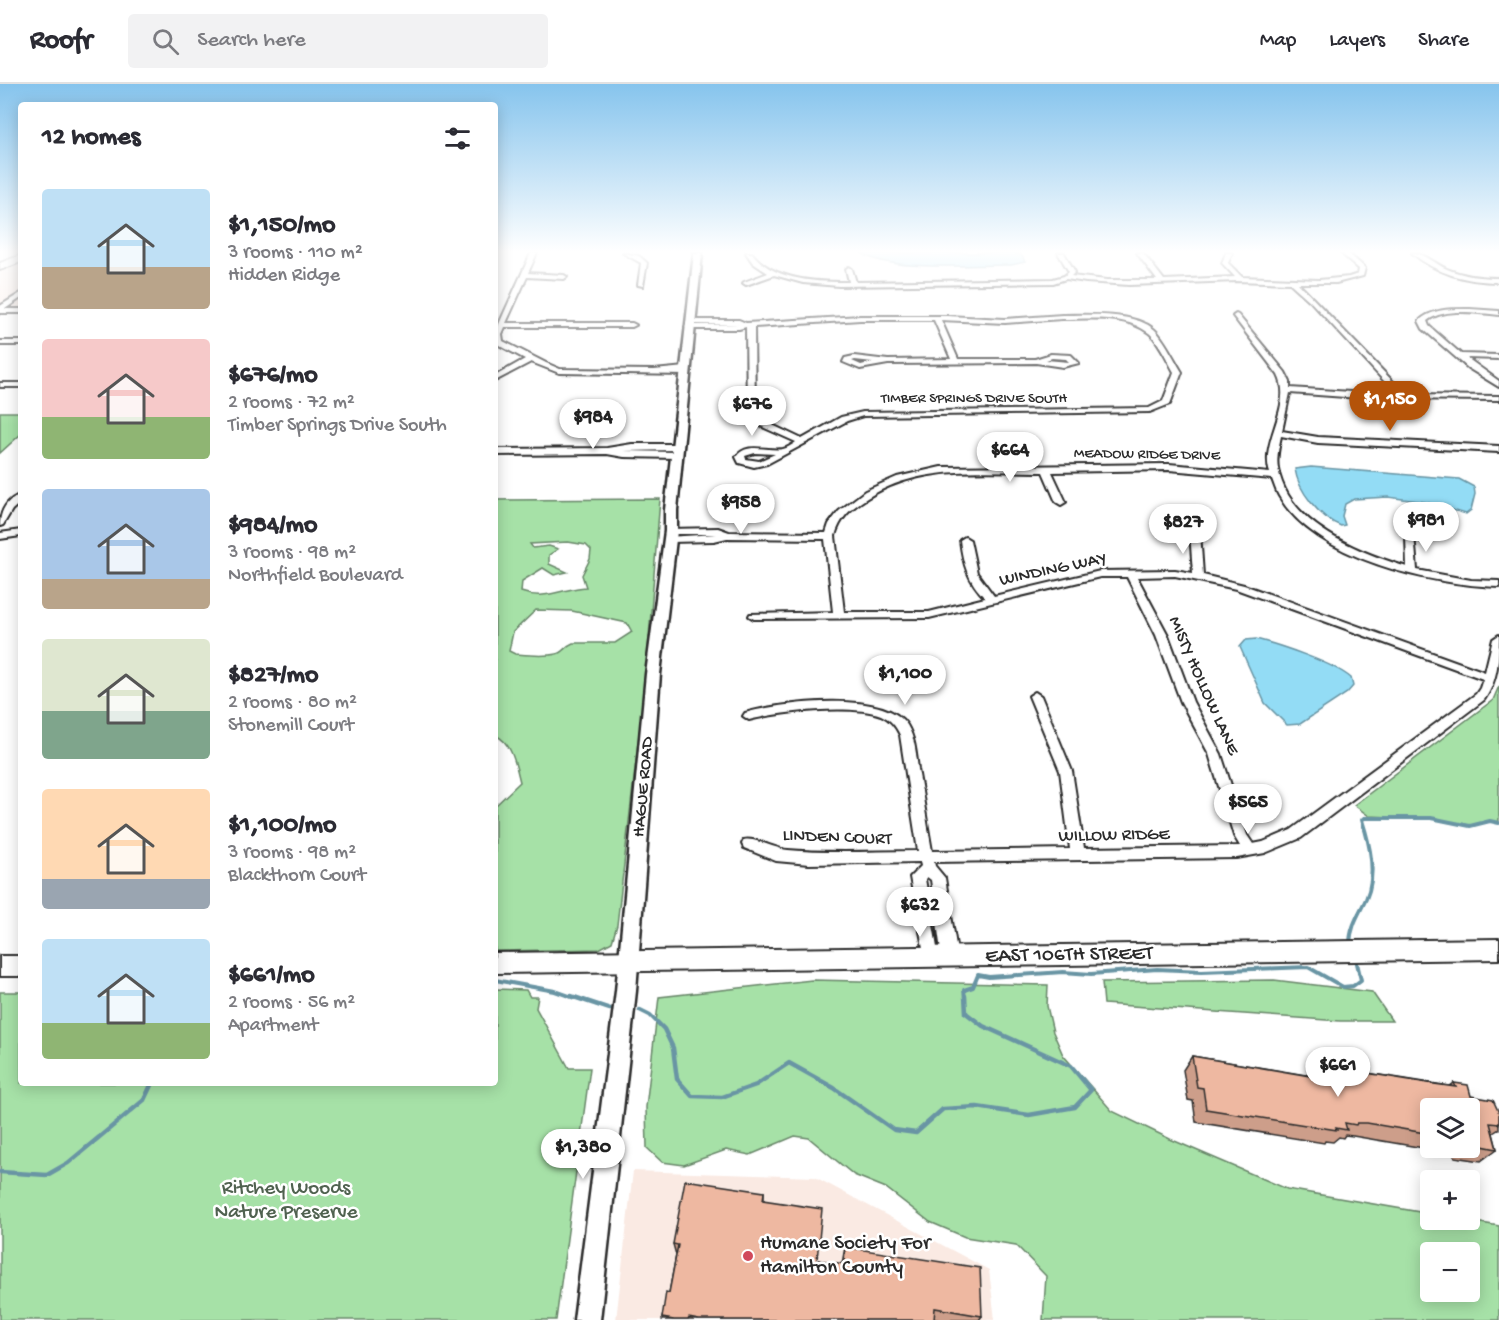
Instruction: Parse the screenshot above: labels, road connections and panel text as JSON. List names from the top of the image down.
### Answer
{
  "streets": {
    "main road": ["EAST 106TH STREET"],
    "street": [
      "TIMBER SPRINGS DRIVE SOUTH",
      "MEADOW RIDGE DRIVE",
      "WINDING WAY",
      "MISTY HOLLOW LANE",
      "HAGUE ROAD",
      "WILLOW RIDGE",
      "LINDEN COURT"
    ]
  },
  "crossings": [
    ["WINDING WAY", "MISTY HOLLOW LANE"],
    ["WINDING WAY", "WILLOW RIDGE"],
    ["MISTY HOLLOW LANE", "WILLOW RIDGE"],
    ["HAGUE ROAD", "EAST 106TH STREET"],
    ["WILLOW RIDGE", "LINDEN COURT"]
  ],
  "parks": ["Ritchey Woods Nature Preserve"],
  "places": ["Humane Society For Hamilton County"],
  "page": {
    "header": "Roofr",
    "search": "Search here",
    "nav": ["Map", "Layers", "Share"],
    "heading": "12 homes",
    "list": [
      {
        "name": "$1,150/mo",
        "note": "3 rooms · 110 m² · Hidden Ridge"
      },
      {
        "name": "$676/mo",
        "note": "2 rooms · 72 m² · Timber Springs Drive South"
      },
      {
        "name": "$984/mo",
        "note": "3 rooms · 98 m² · Northfield Boulevard"
      },
      {
        "name": "$827/mo",
        "note": "2 rooms · 80 m² · Stonemill Court"
      },
      {
        "name": "$1,100/mo",
        "note": "3 rooms · 98 m² · Blackthorn Court"
      },
      {
        "name": "$661/mo",
        "note": "2 rooms · 56 m² · Apartment"
      }
    ],
    "price": [
      "$1,150",
      "$676",
      "$984",
      "$664",
      "$958",
      "$981",
      "$827",
      "$1,100",
      "$565",
      "$632",
      "$661",
      "$1,380"
    ],
    "map_buttons": ["+", "−"]
  }
}
